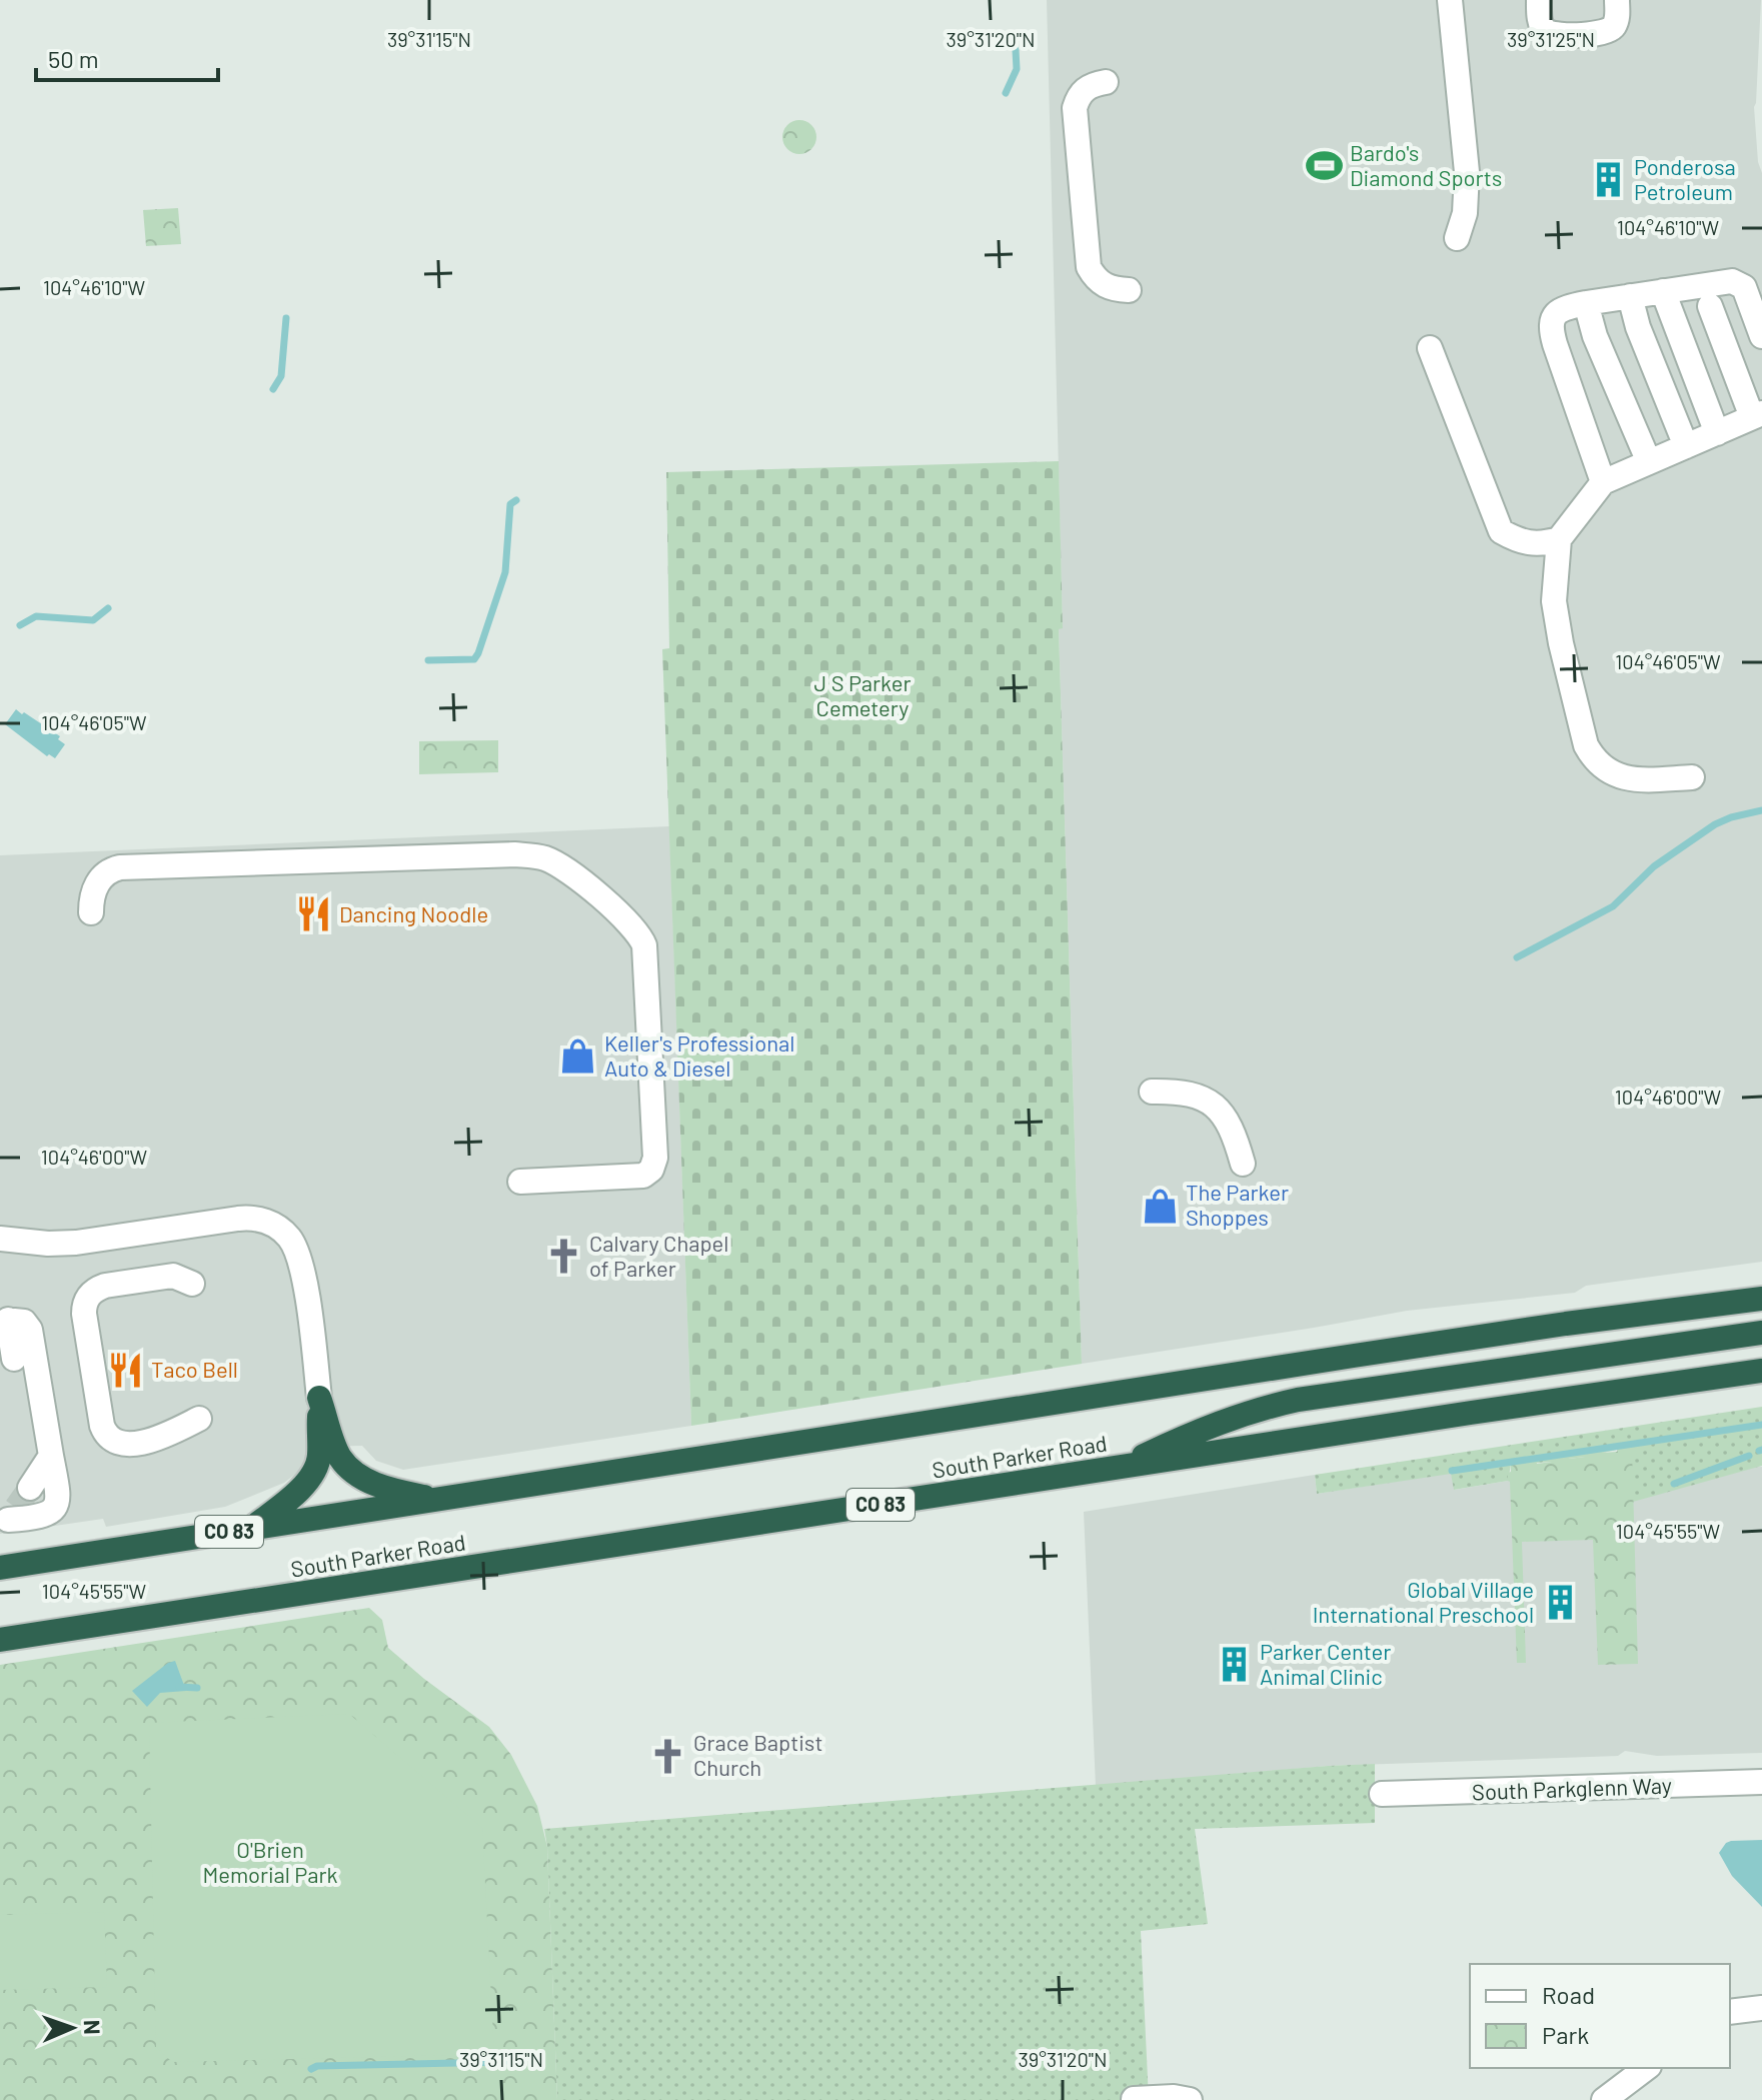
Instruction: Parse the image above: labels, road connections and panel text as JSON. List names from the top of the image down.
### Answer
{
  "streets": {
    "highway": ["South Parker Road", "CO 83"],
    "street": ["South Parkglenn Way"]
  },
  "parks": ["J S Parker Cemetery", "O'Brien Memorial Park"],
  "places": {
    "sports": ["Bardo's Diamond Sports"],
    "building": ["Ponderosa Petroleum", "Global Village International Preschool", "Parker Center Animal Clinic"],
    "restaurant": ["Dancing Noodle", "Taco Bell"],
    "shop": ["Keller's Professional Auto & Diesel", "The Parker Shoppes"],
    "church": ["Calvary Chapel of Parker", "Grace Baptist Church"]
  },
  "legend": ["Road", "Park"],
  "scale_bar": "50 m",
  "north": "right",
  "coordinates": [
    "39°31'15\"N",
    "39°31'20\"N",
    "39°31'25\"N",
    "104°46'10\"W",
    "104°46'05\"W",
    "104°46'00\"W",
    "104°45'55\"W"
  ]
}
